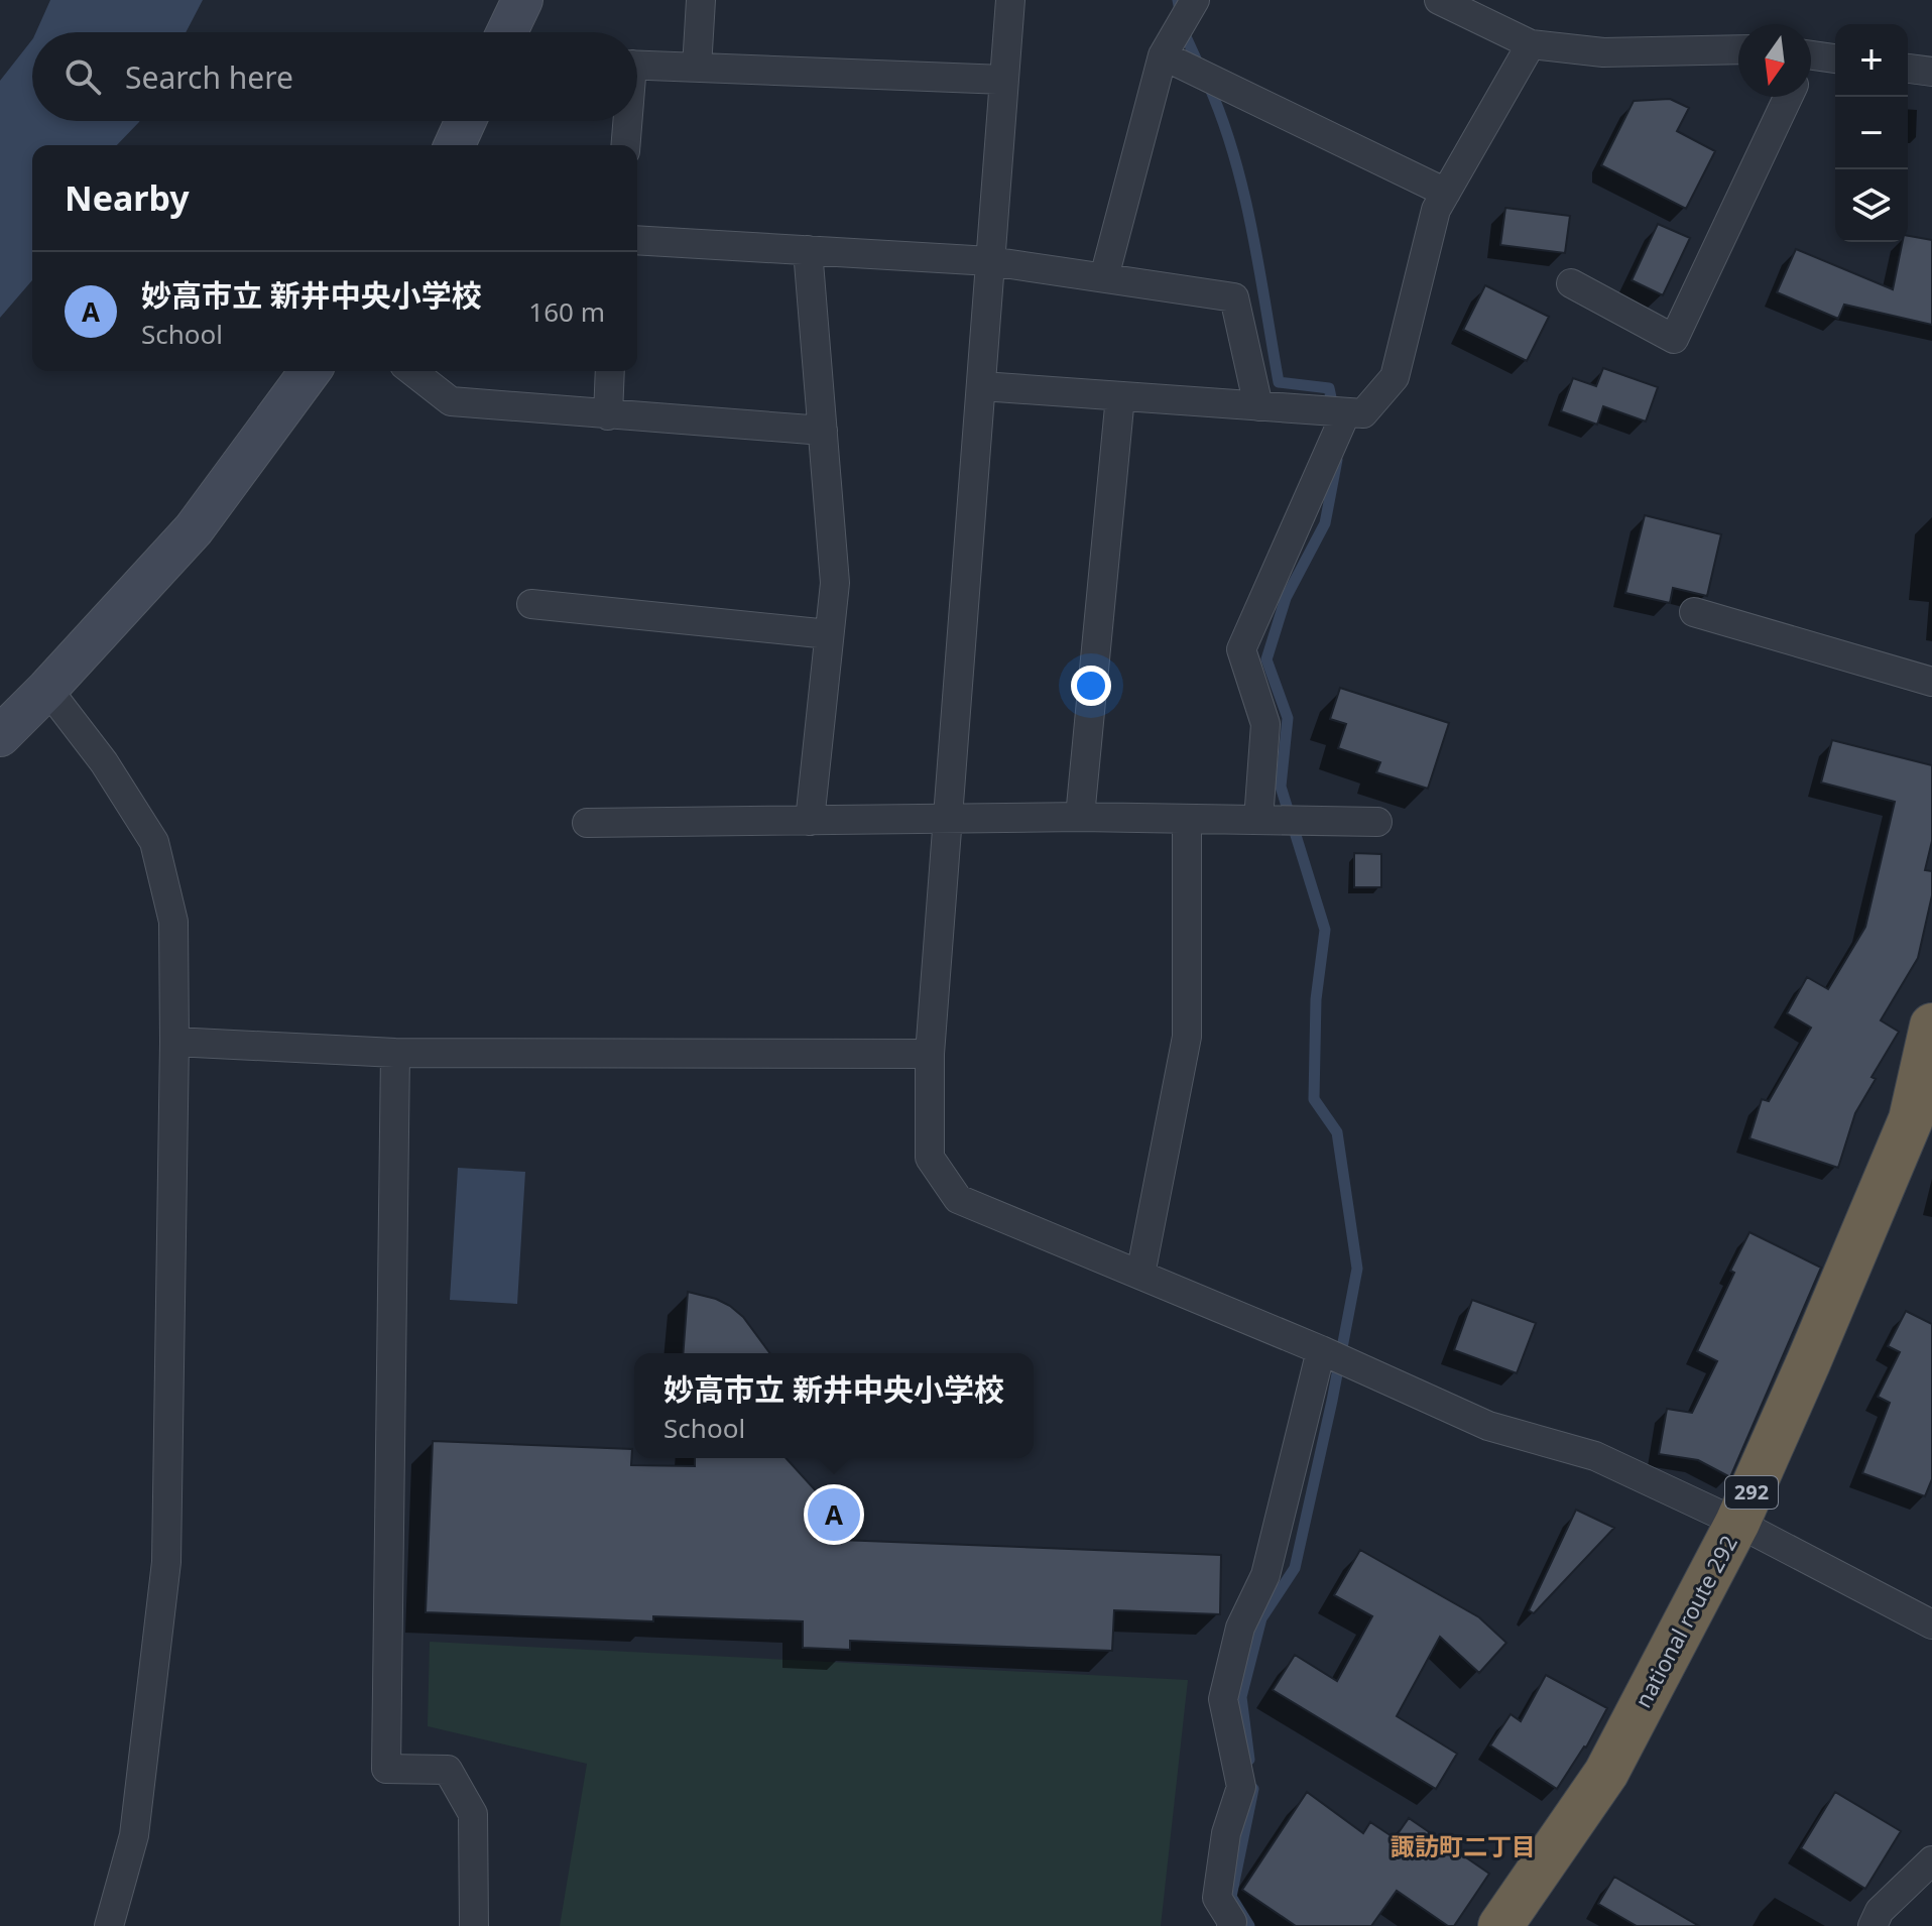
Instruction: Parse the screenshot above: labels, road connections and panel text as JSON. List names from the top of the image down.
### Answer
{
  "streets": {
    "highway": ["292", "national route 292"]
  },
  "districts": ["諏訪町二丁目"],
  "north": "bottom",
  "page": {
    "map_buttons": ["+", "−"],
    "search": "Search here",
    "heading": "Nearby",
    "list": [
      {
        "mark": "A",
        "name": "妙高市立 新井中央小学校",
        "note": "School",
        "value": "160 m"
      }
    ],
    "popup": ["妙高市立 新井中央小学校", "School"],
    "pins": "A"
  }
}
